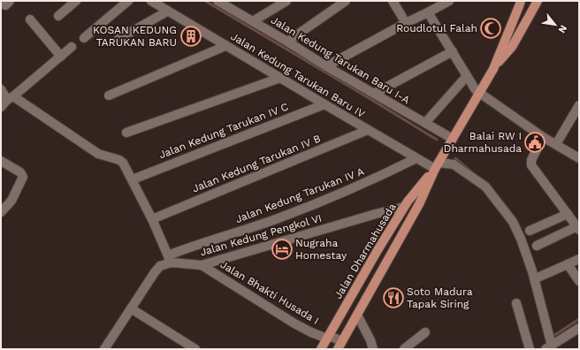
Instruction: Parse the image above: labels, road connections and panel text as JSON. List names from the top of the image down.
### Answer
{
  "streets": {
    "main road": ["Jalan Dharmahusada"],
    "street": [
      "Jalan Kedung Tarukan Baru I-A",
      "Jalan Kedung Tarukan Baru IV",
      "Jalan Kedung Tarukan IV C",
      "Jalan Kedung Tarukan IV B",
      "Jalan Kedung Tarukan IV A",
      "Jalan Kedung Pengkol VI",
      "Jalan Bhakti Husada I"
    ]
  },
  "crossings": [
    ["Jalan Kedung Tarukan Baru I-A", "Jalan Dharmahusada"],
    ["Jalan Kedung Tarukan Baru IV", "Jalan Kedung Tarukan IV C"],
    ["Jalan Kedung Tarukan Baru IV", "Jalan Kedung Tarukan IV B"],
    ["Jalan Kedung Tarukan Baru IV", "Jalan Kedung Tarukan IV A"],
    ["Jalan Kedung Tarukan Baru IV", "Jalan Dharmahusada"],
    ["Jalan Kedung Tarukan IV A", "Jalan Kedung Pengkol VI"],
    ["Jalan Kedung Pengkol VI", "Jalan Dharmahusada"],
    ["Jalan Kedung Pengkol VI", "Jalan Bhakti Husada I"],
    ["Jalan Dharmahusada", "Jalan Bhakti Husada I"]
  ],
  "places": {
    "mosque": ["Roudlotul Falah"],
    "building": ["KOSAN KEDUNG TARUKAN BARU"],
    "public building": ["Balai RW I Dharmahusada"],
    "hotel": ["Nugraha Homestay"],
    "restaurant": ["Soto Madura Tapak Siring"]
  },
  "north": "bottom right"
}
